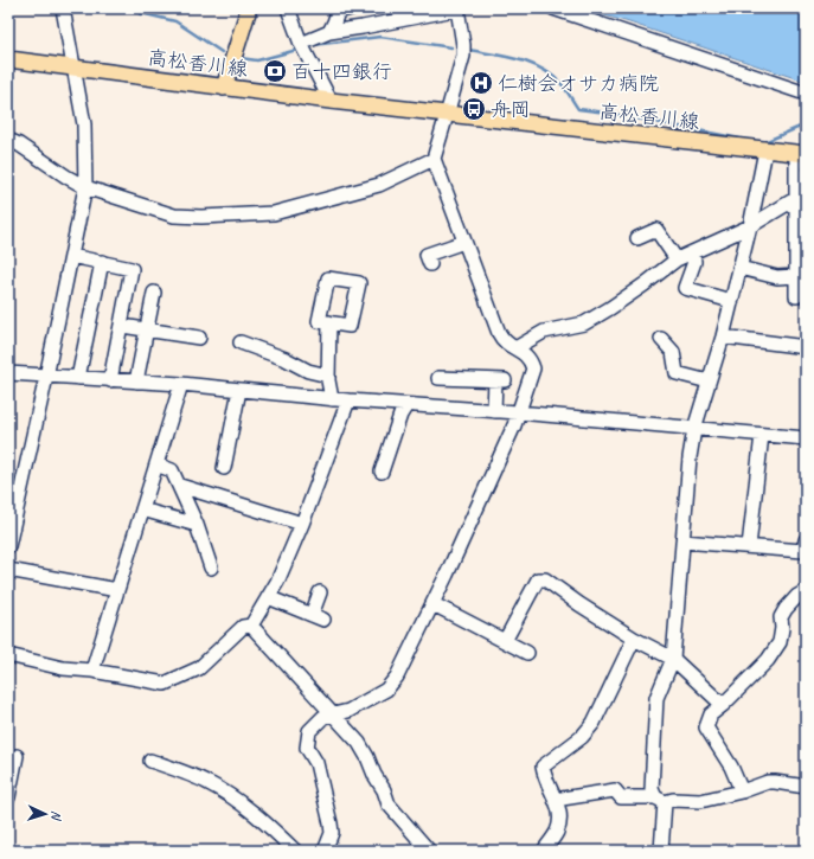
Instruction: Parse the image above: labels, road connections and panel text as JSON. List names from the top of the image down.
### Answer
{
  "streets": {
    "main road": ["高松香川線"]
  },
  "places": {
    "bank": ["百十四銀行"],
    "hospital": ["仁樹会オサカ病院"],
    "bus stop": ["舟岡"]
  },
  "north": "right"
}
